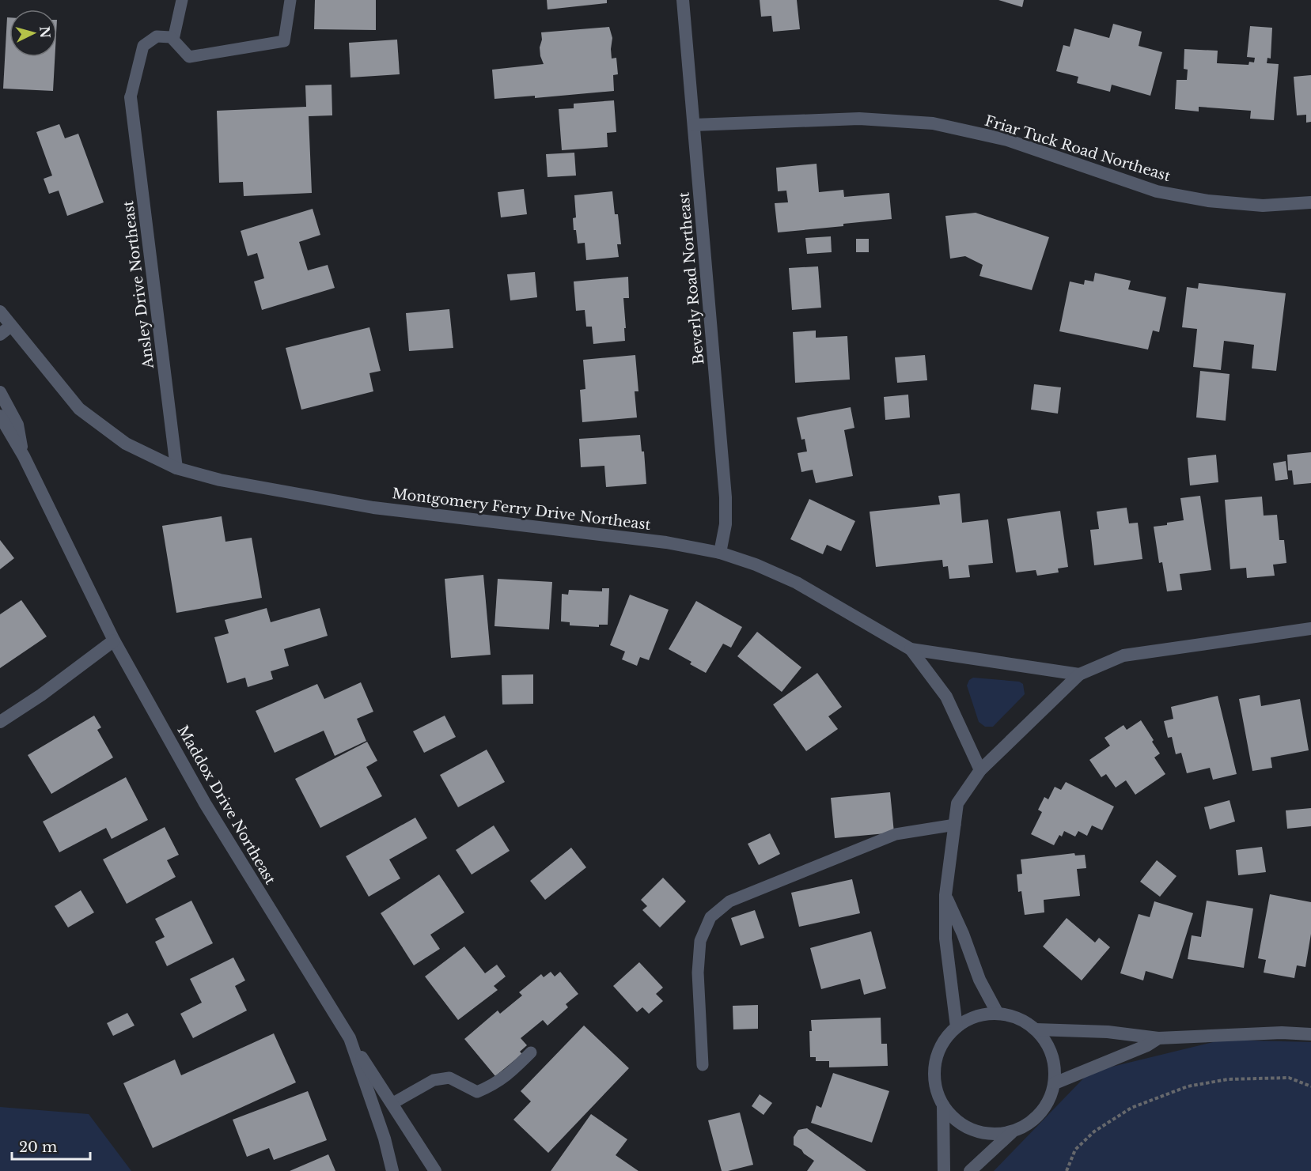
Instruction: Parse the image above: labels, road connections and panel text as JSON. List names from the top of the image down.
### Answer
{
  "streets": {
    "street": [
      "Friar Tuck Road Northeast",
      "Beverly Road Northeast",
      "Ansley Drive Northeast",
      "Montgomery Ferry Drive Northeast",
      "Maddox Drive Northeast"
    ]
  },
  "crossings": [
    ["Friar Tuck Road Northeast", "Beverly Road Northeast"],
    ["Beverly Road Northeast", "Montgomery Ferry Drive Northeast"],
    ["Ansley Drive Northeast", "Montgomery Ferry Drive Northeast"]
  ],
  "scale_bar": "20 m",
  "north": "right"
}
